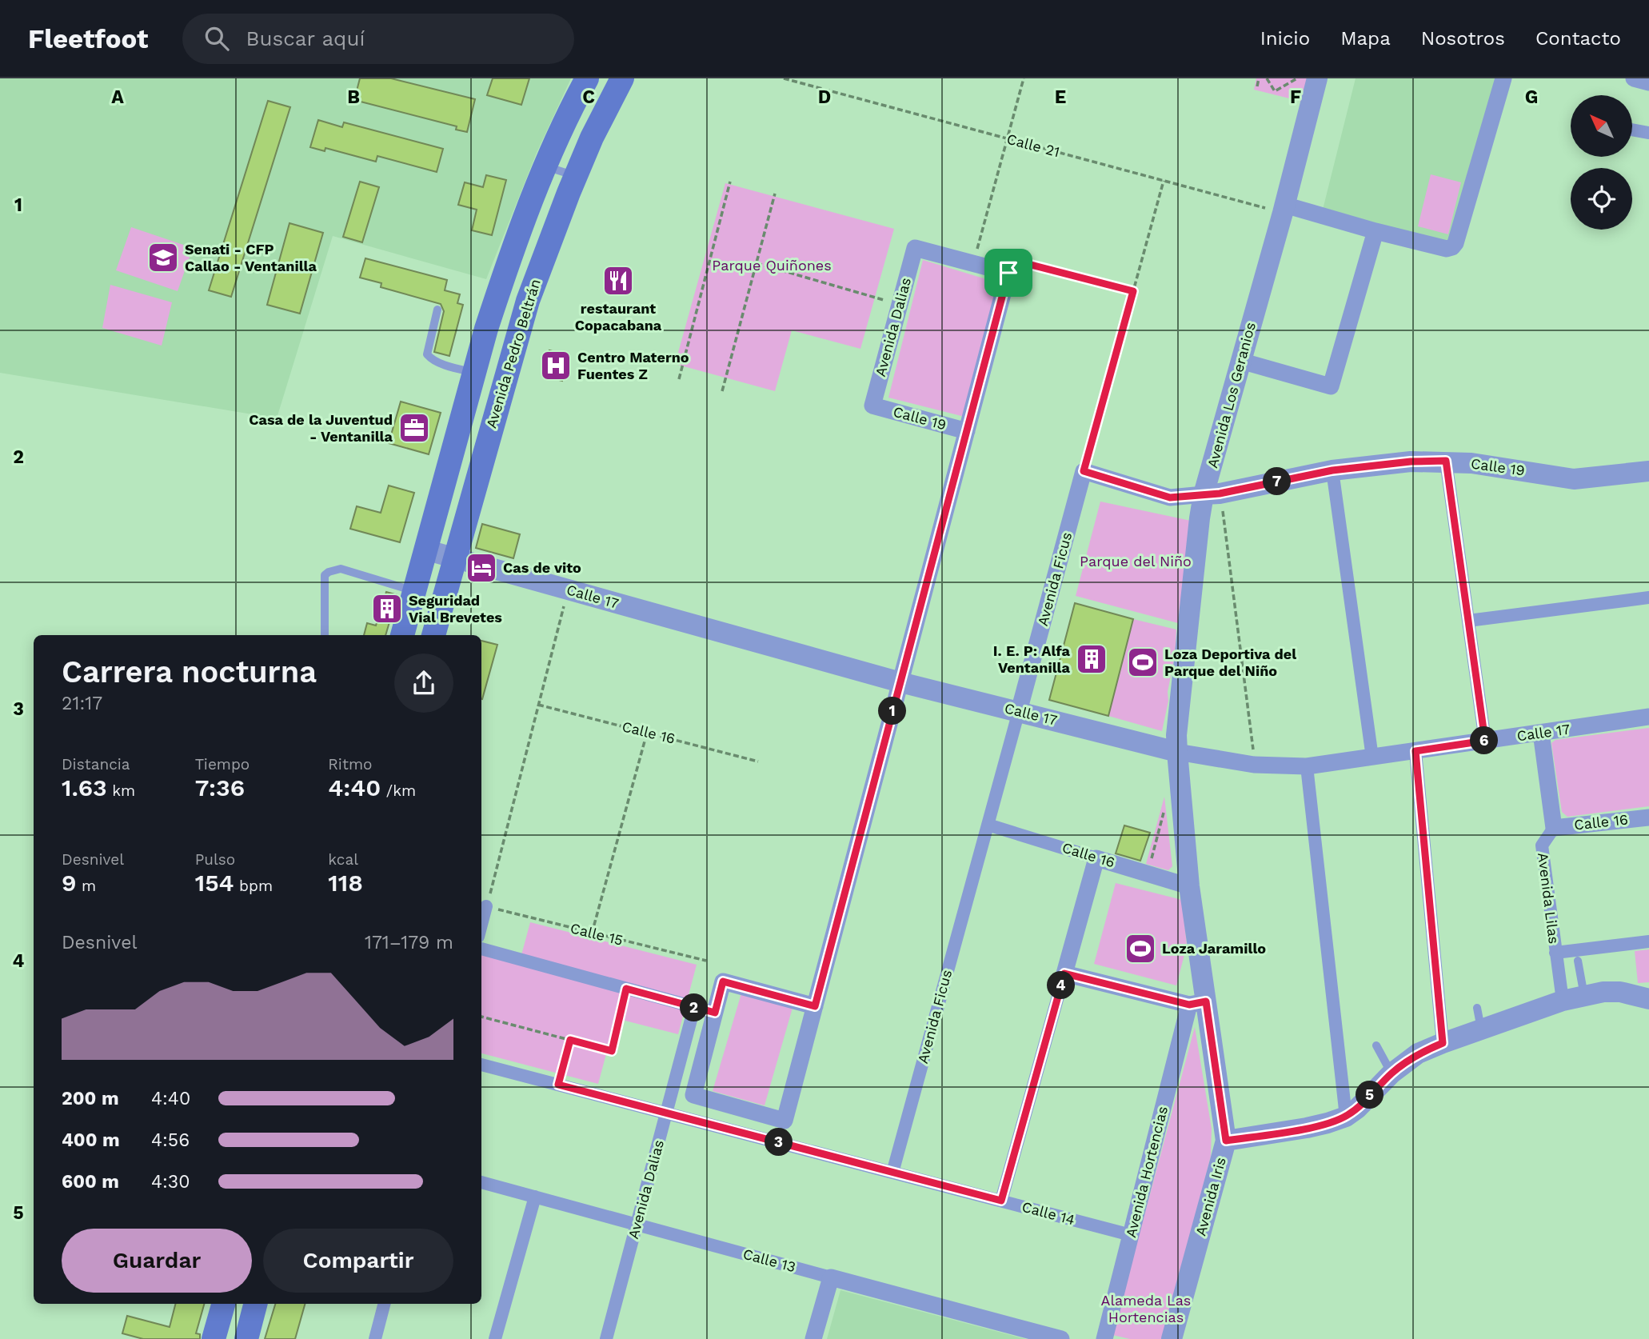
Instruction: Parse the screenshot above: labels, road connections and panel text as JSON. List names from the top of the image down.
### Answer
{
  "streets": {
    "main road": ["Avenida Pedro Beltrán"],
    "street": [
      "Avenida Dalias",
      "Avenida Los Geranios",
      "Calle 19",
      "Avenida Ficus",
      "Calle 17",
      "Calle 16",
      "Avenida Lilas",
      "Avenida Hortencias",
      "Avenida Iris",
      "Calle 14",
      "Calle 13"
    ],
    "path": ["Calle 21", "Calle 15"]
  },
  "crossings": [
    ["Calle 21", "Avenida Los Geranios"],
    ["Avenida Dalias", "Calle 19"],
    ["Avenida Dalias", "Calle 14"],
    ["Avenida Dalias", "Calle 13"],
    ["Avenida Pedro Beltrán", "Calle 17"],
    ["Avenida Los Geranios", "Calle 19"],
    ["Avenida Los Geranios", "Calle 17"],
    ["Avenida Los Geranios", "Avenida Iris"],
    ["Calle 19", "Avenida Ficus"],
    ["Avenida Ficus", "Calle 17"],
    ["Avenida Ficus", "Calle 16"],
    ["Avenida Ficus", "Calle 14"],
    ["Calle 17", "Avenida Iris"],
    ["Calle 16", "Avenida Lilas"],
    ["Calle 16", "Avenida Iris"],
    ["Avenida Hortencias", "Avenida Iris"],
    ["Avenida Hortencias", "Calle 14"]
  ],
  "parks": ["Parque Quiñones", "Parque del Niño", "Alameda Las Hortencias"],
  "places": {
    "school or university": ["Senati - CFP Callao - Ventanilla"],
    "restaurant": ["restaurant Copacabana"],
    "hospital": ["Centro Materno Fuentes Z"],
    "office": ["Casa de la Juventud - Ventanilla"],
    "hotel": ["Cas de vito"],
    "building": ["Seguridad Vial Brevetes", "I. E. P: Alfa Ventanilla"],
    "sports": ["Loza Deportiva del Parque del Niño", "Loza Jaramillo"]
  },
  "north": "top left",
  "page": {
    "header": "Fleetfoot",
    "search": "Buscar aquí",
    "nav": [
      "Inicio",
      "Mapa",
      "Nosotros",
      "Contacto"
    ],
    "pins": [
      "7",
      "1",
      "6",
      "4",
      "2",
      "5",
      "3"
    ],
    "heading": ["Carrera nocturna", "21:17"],
    "stats": [
      ["Distancia", "1.63 km"],
      ["Tiempo", "7:36"],
      ["Ritmo", "4:40 /km"],
      ["Desnivel", "9 m"],
      ["Pulso", "154 bpm"],
      ["kcal", "118"]
    ],
    "chart": ["Desnivel", "171–179 m"],
    "list": [
      {
        "name": "200 m",
        "note": "4:40"
      },
      {
        "name": "400 m",
        "note": "4:56"
      },
      {
        "name": "600 m",
        "note": "4:30"
      }
    ],
    "buttons": ["Guardar", "Compartir"]
  },
  "grid": {
    "columns": [
      "A",
      "B",
      "C",
      "D",
      "E",
      "F",
      "G"
    ],
    "rows": [
      "1",
      "2",
      "3",
      "4",
      "5"
    ]
  }
}
